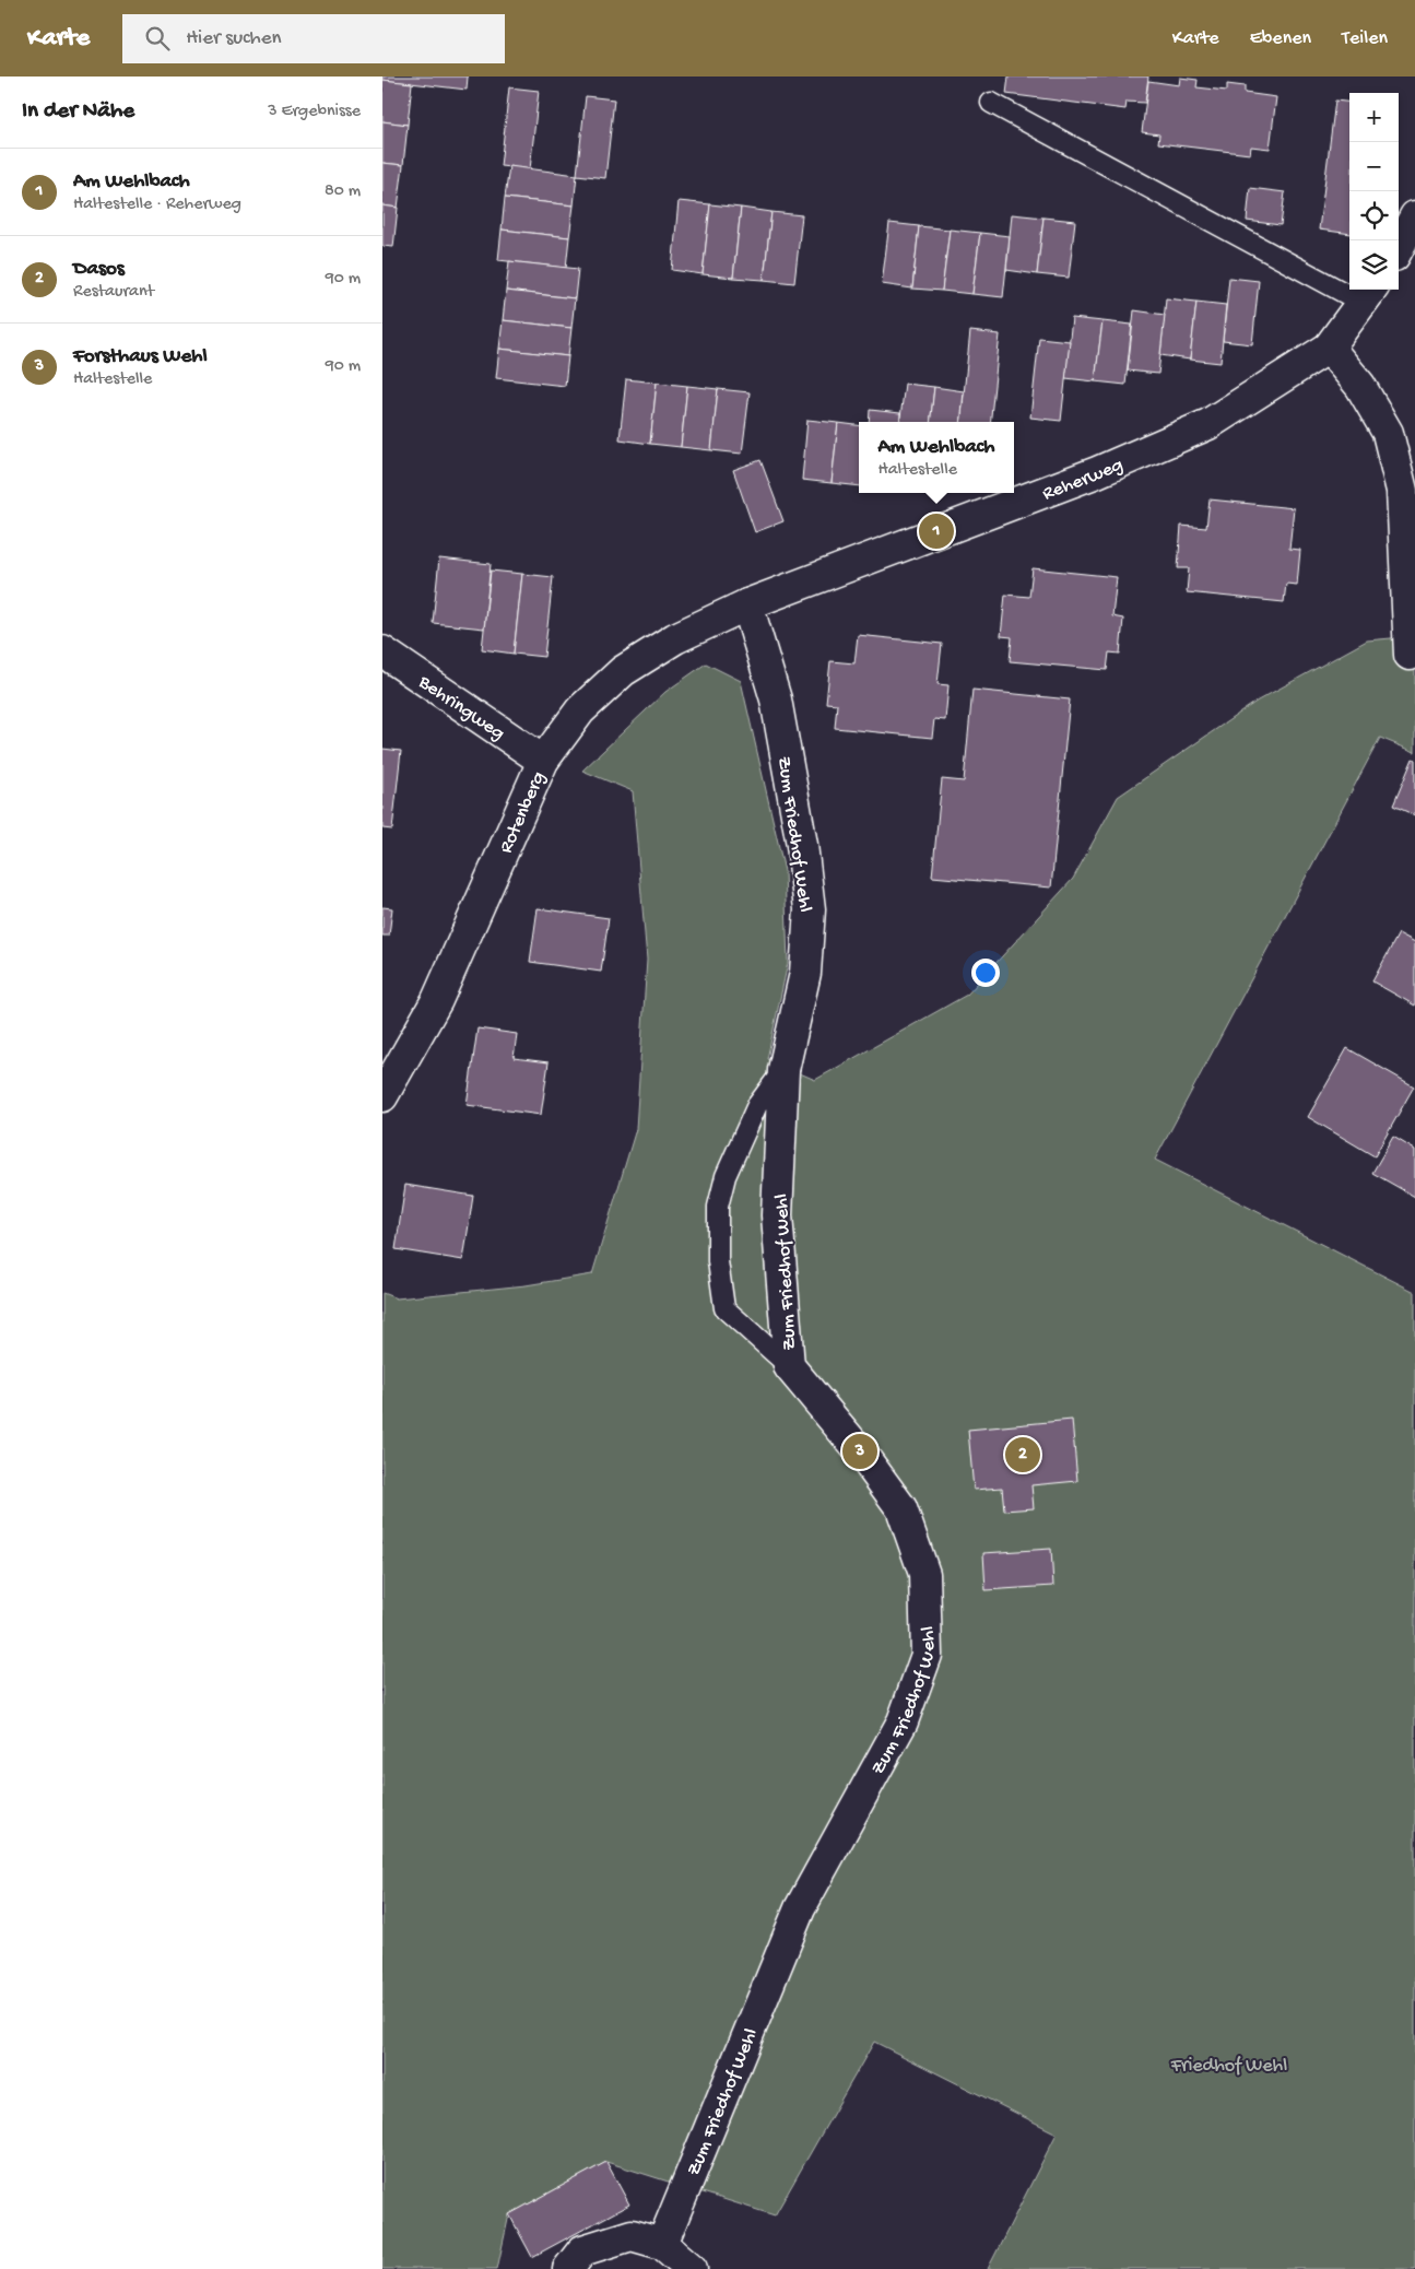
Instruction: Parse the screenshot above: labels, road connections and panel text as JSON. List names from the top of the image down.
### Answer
{
  "streets": {
    "street": [
      "Reherweg",
      "Behringweg",
      "Rotenberg",
      "Zum Friedhof Wehl"
    ]
  },
  "crossings": [
    ["Reherweg", "Rotenberg"],
    ["Reherweg", "Zum Friedhof Wehl"],
    ["Behringweg", "Rotenberg"],
    ["Rotenberg", "Zum Friedhof Wehl"]
  ],
  "parks": ["Friedhof Wehl"],
  "page": {
    "header": "Karte",
    "search": "Hier suchen",
    "nav": ["Karte", "Ebenen", "Teilen"],
    "heading": ["In der Nähe", "3 Ergebnisse"],
    "map_buttons": ["+", "−"],
    "list": [
      {
        "mark": "1",
        "name": "Am Wehlbach",
        "note": "Haltestelle · Reherweg",
        "value": "80 m"
      },
      {
        "mark": "2",
        "name": "Dasos",
        "note": "Restaurant",
        "value": "90 m"
      },
      {
        "mark": "3",
        "name": "Forsthaus Wehl",
        "note": "Haltestelle",
        "value": "90 m"
      }
    ],
    "popup": ["Am Wehlbach", "Haltestelle"],
    "pins": ["1", "3", "2"]
  }
}
